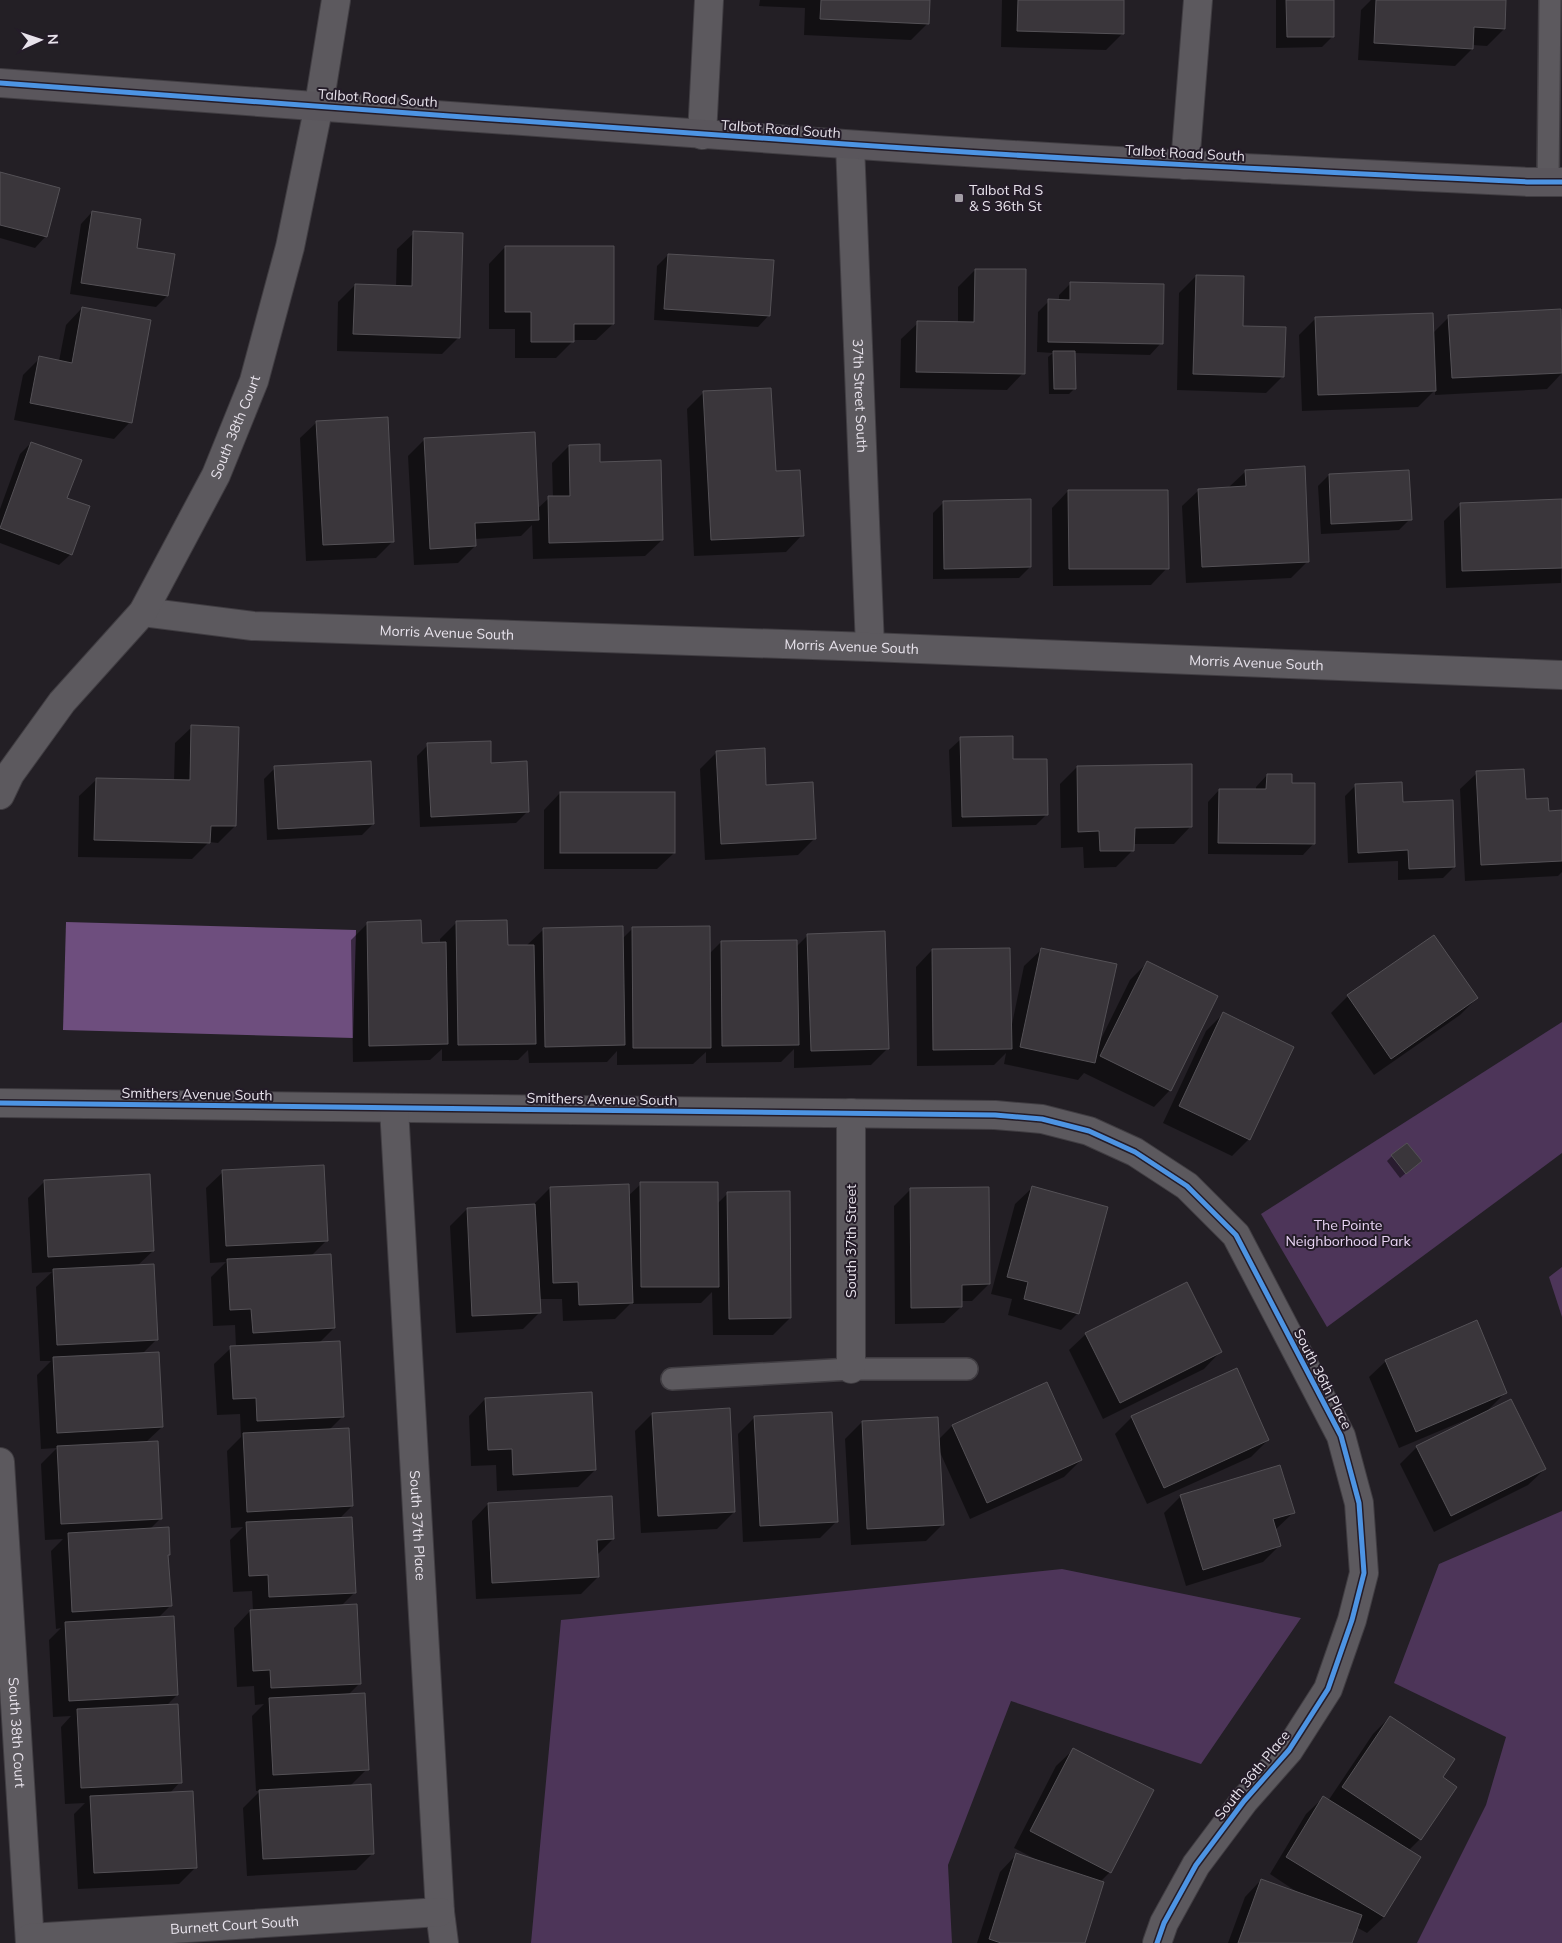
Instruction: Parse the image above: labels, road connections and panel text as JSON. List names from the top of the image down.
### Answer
{
  "streets": {
    "street": [
      "Talbot Road South",
      "37th Street South",
      "South 38th Court",
      "Morris Avenue South",
      "Smithers Avenue South",
      "South 37th Street",
      "South 36th Place",
      "South 37th Place",
      "Burnett Court South"
    ]
  },
  "crossings": [
    ["Talbot Road South", "37th Street South"],
    ["Talbot Road South", "South 38th Court"],
    ["37th Street South", "Morris Avenue South"],
    ["South 38th Court", "Morris Avenue South"],
    ["South 38th Court", "Burnett Court South"],
    ["Smithers Avenue South", "South 37th Street"],
    ["Smithers Avenue South", "South 36th Place"],
    ["Smithers Avenue South", "South 37th Place"],
    ["South 37th Place", "Burnett Court South"]
  ],
  "parks": ["The Pointe Neighborhood Park"],
  "places": {
    "transit": ["Talbot Rd S & S 36th St"]
  },
  "north": "right"
}
